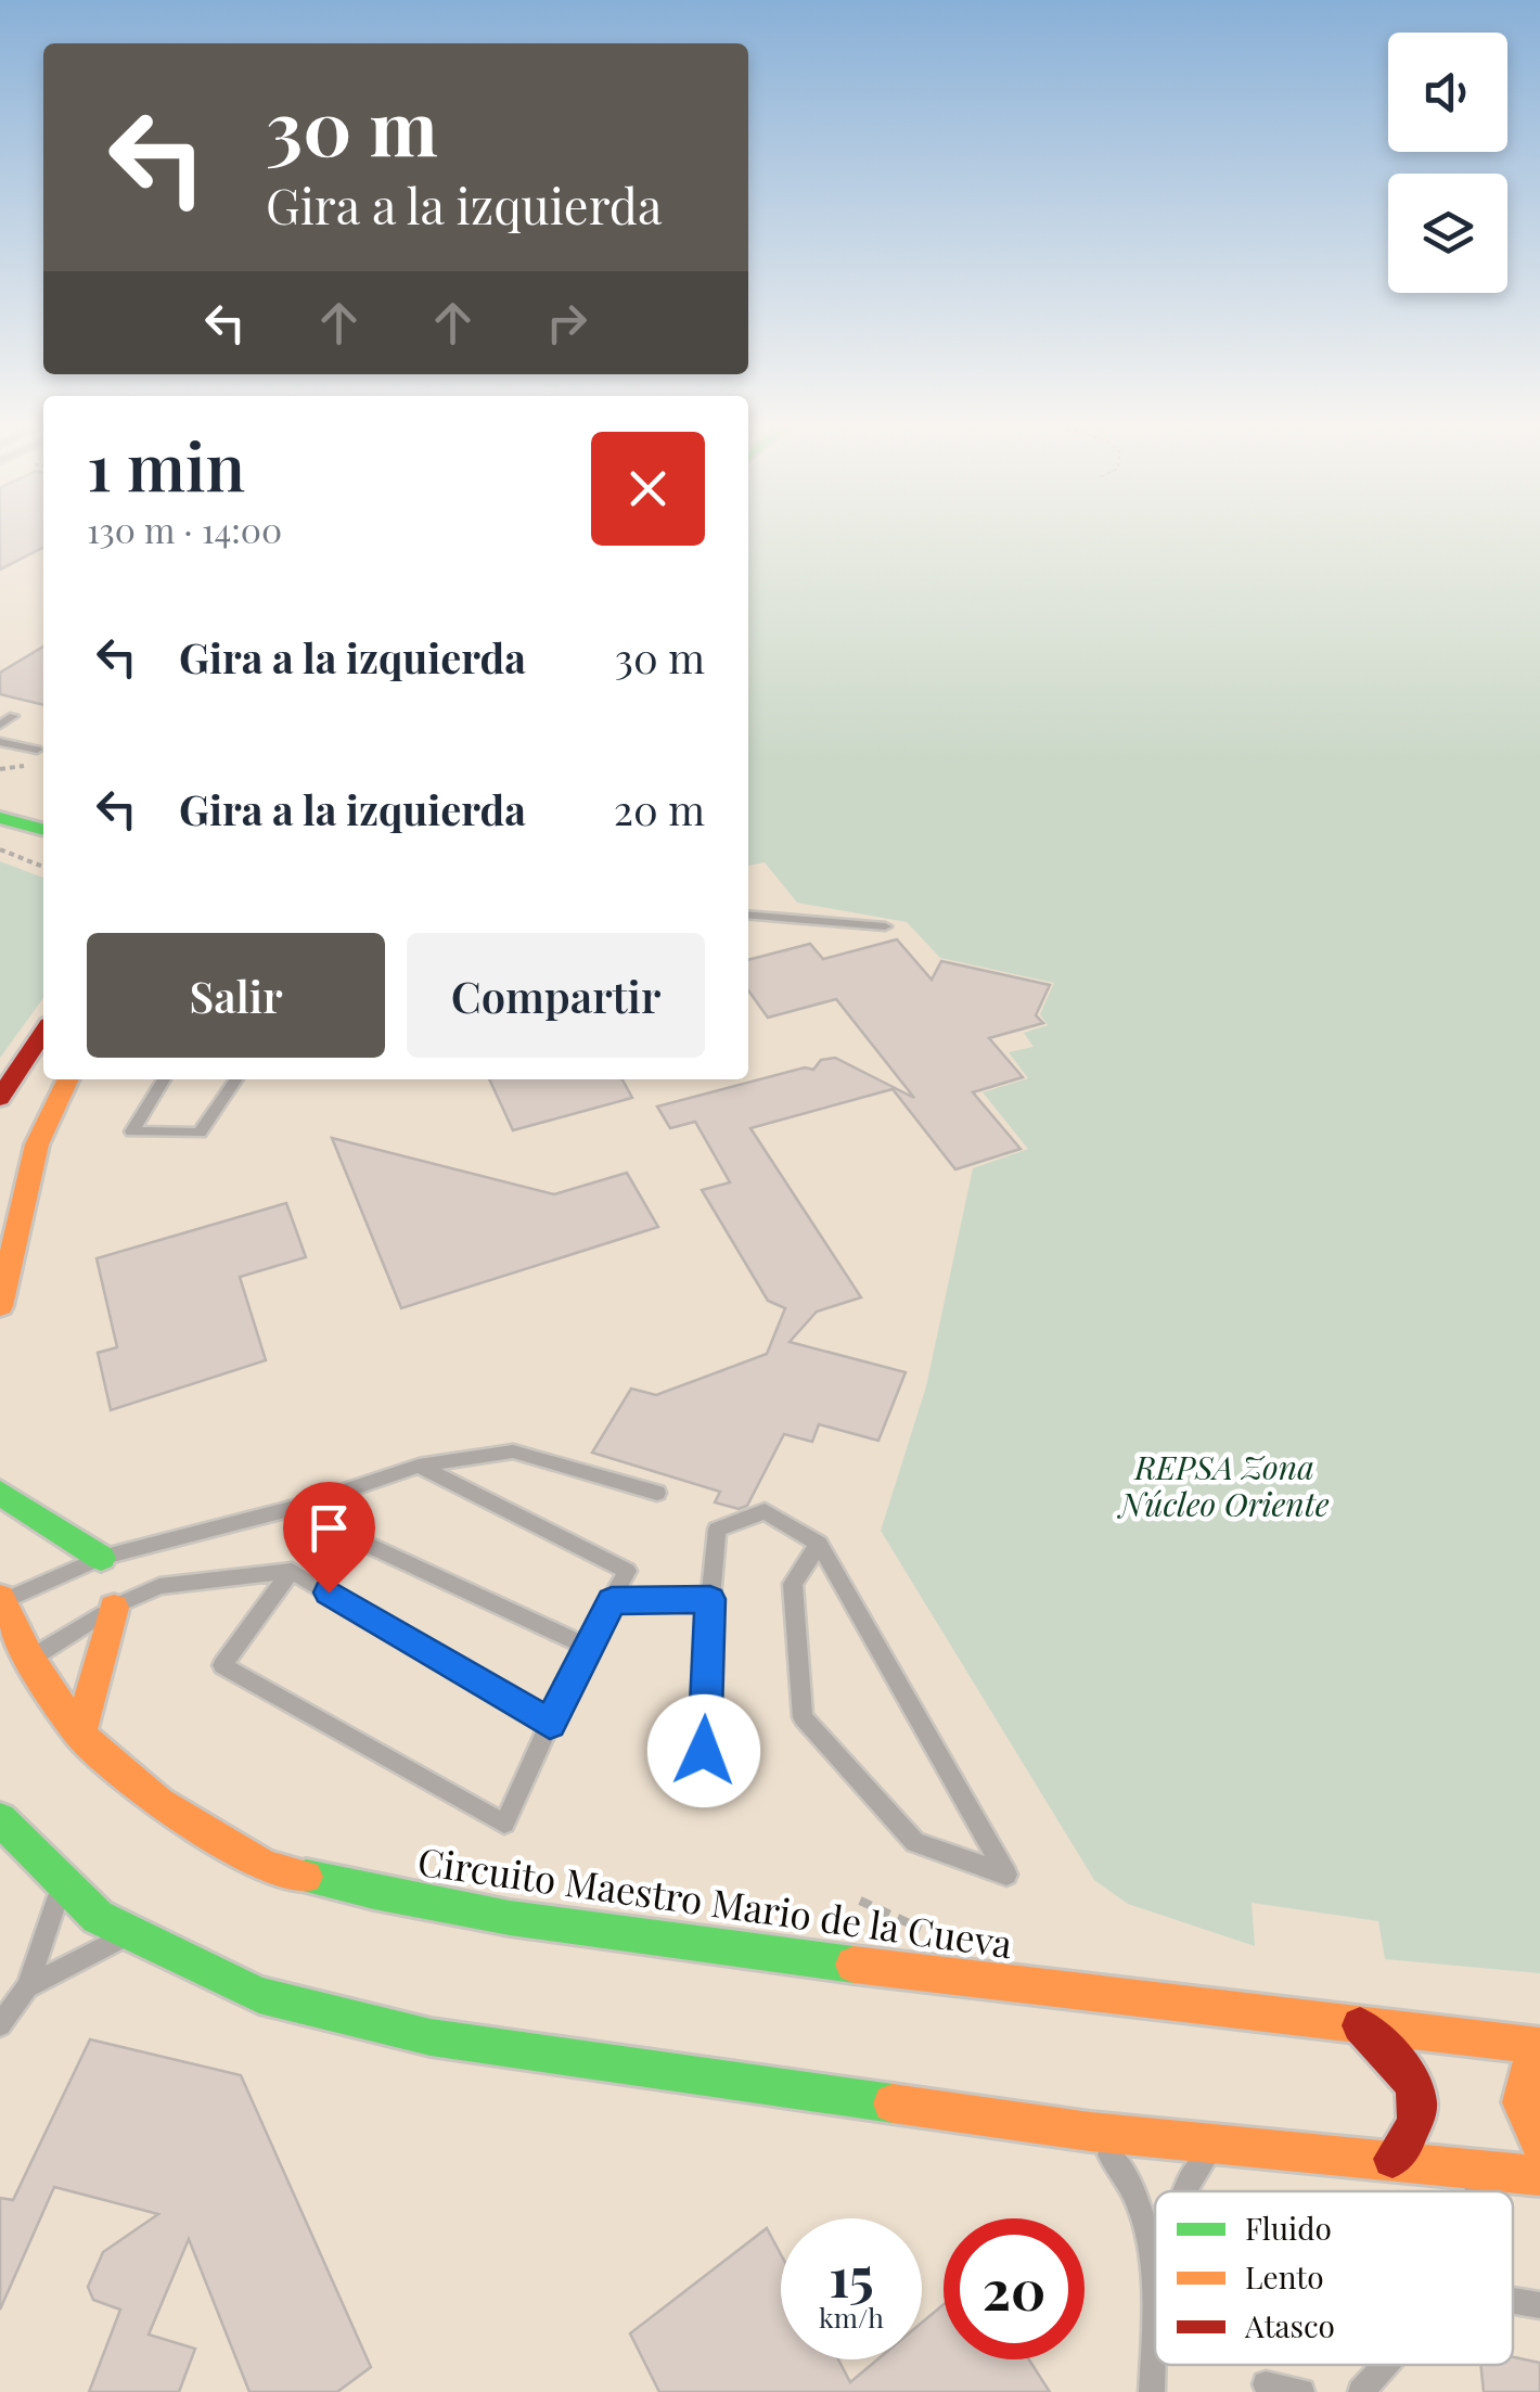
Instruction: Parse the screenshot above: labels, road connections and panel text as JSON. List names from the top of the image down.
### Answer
{
  "streets": {
    "street": ["Circuito Maestro Mario de la Cueva"]
  },
  "parks": ["REPSA Zona Núcleo Oriente"],
  "legend": ["Fluido", "Lento", "Atasco"],
  "page": {
    "turn": ["30 m", "Gira a la izquierda"],
    "heading": ["1 min", "130 m · 14:00"],
    "list": [
      {
        "name": "Gira a la izquierda",
        "value": "30 m"
      },
      {
        "name": "Gira a la izquierda",
        "value": "20 m"
      }
    ],
    "buttons": ["Salir", "Compartir"],
    "speed": "15 km/h",
    "limit": "20"
  }
}
